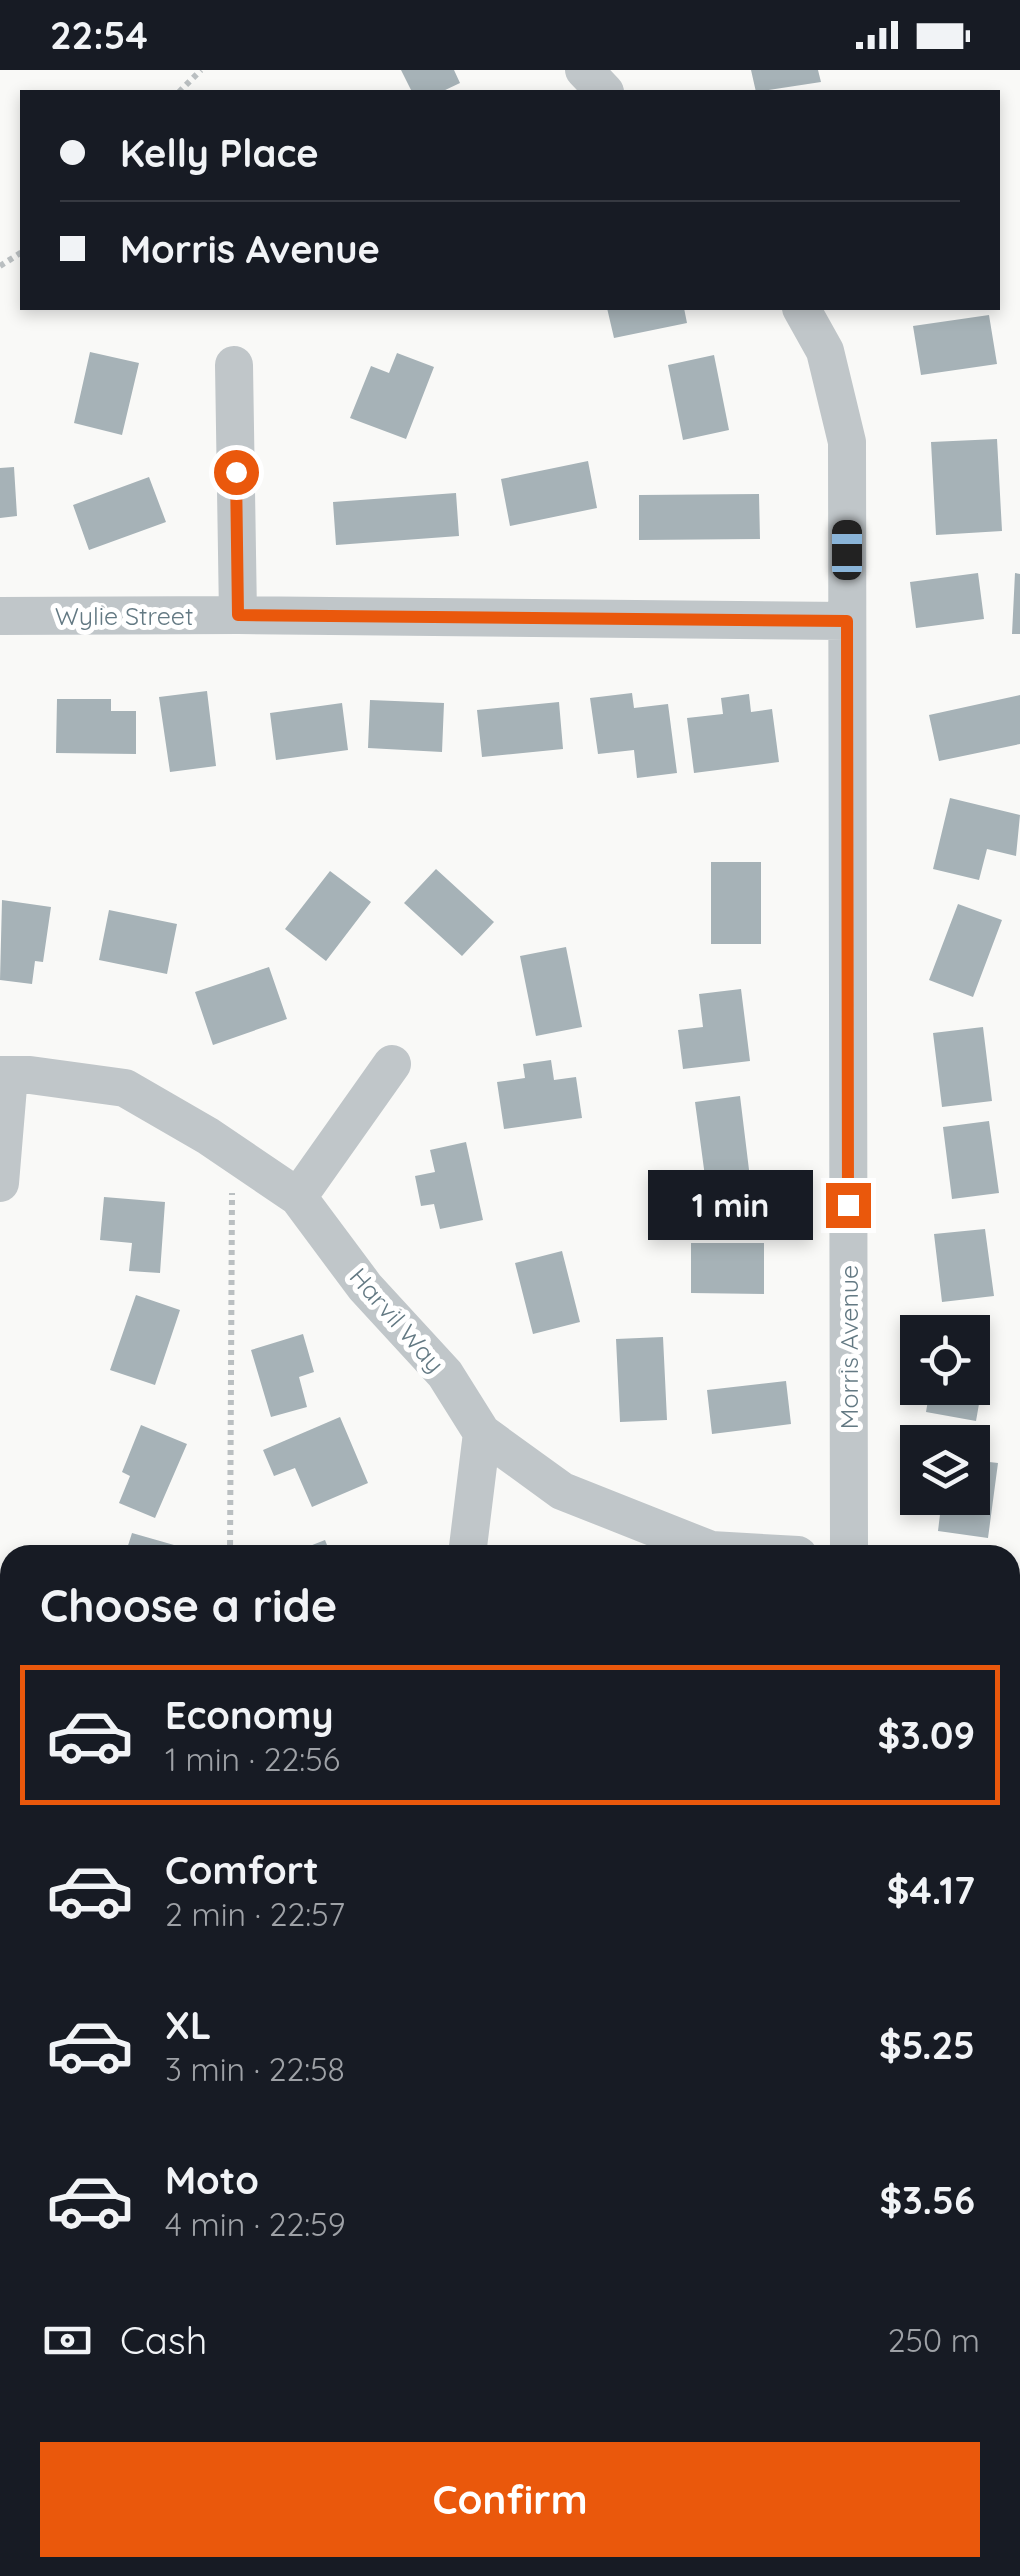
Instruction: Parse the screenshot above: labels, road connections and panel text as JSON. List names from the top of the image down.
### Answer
{
  "streets": {
    "street": ["Wylie Street", "Harvil Way", "Morris Avenue"]
  },
  "crossings": [
    ["Wylie Street", "Morris Avenue"]
  ],
  "page": {
    "status": "22:54",
    "banner": ["Kelly Place", "Morris Avenue"],
    "bubble": "1 min",
    "heading": "Choose a ride",
    "list": [
      {
        "name": "Economy",
        "note": "1 min · 22:56",
        "value": "$3.09"
      },
      {
        "name": "Comfort",
        "note": "2 min · 22:57",
        "value": "$4.17"
      },
      {
        "name": "XL",
        "note": "3 min · 22:58",
        "value": "$5.25"
      },
      {
        "name": "Moto",
        "note": "4 min · 22:59",
        "value": "$3.56"
      }
    ],
    "pay": ["Cash", "250 m"],
    "buttons": "Confirm"
  }
}
